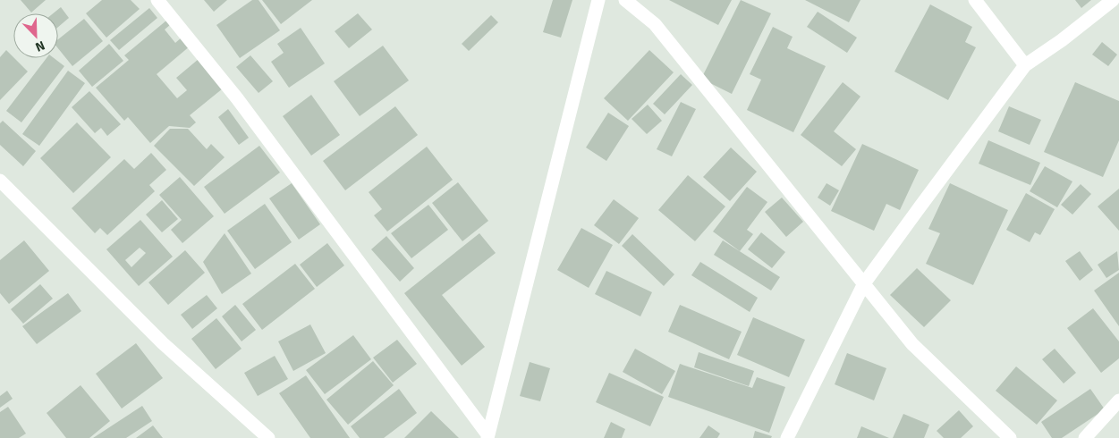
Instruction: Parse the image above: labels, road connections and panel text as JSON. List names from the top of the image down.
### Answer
{
  "north": "bottom right"
}
